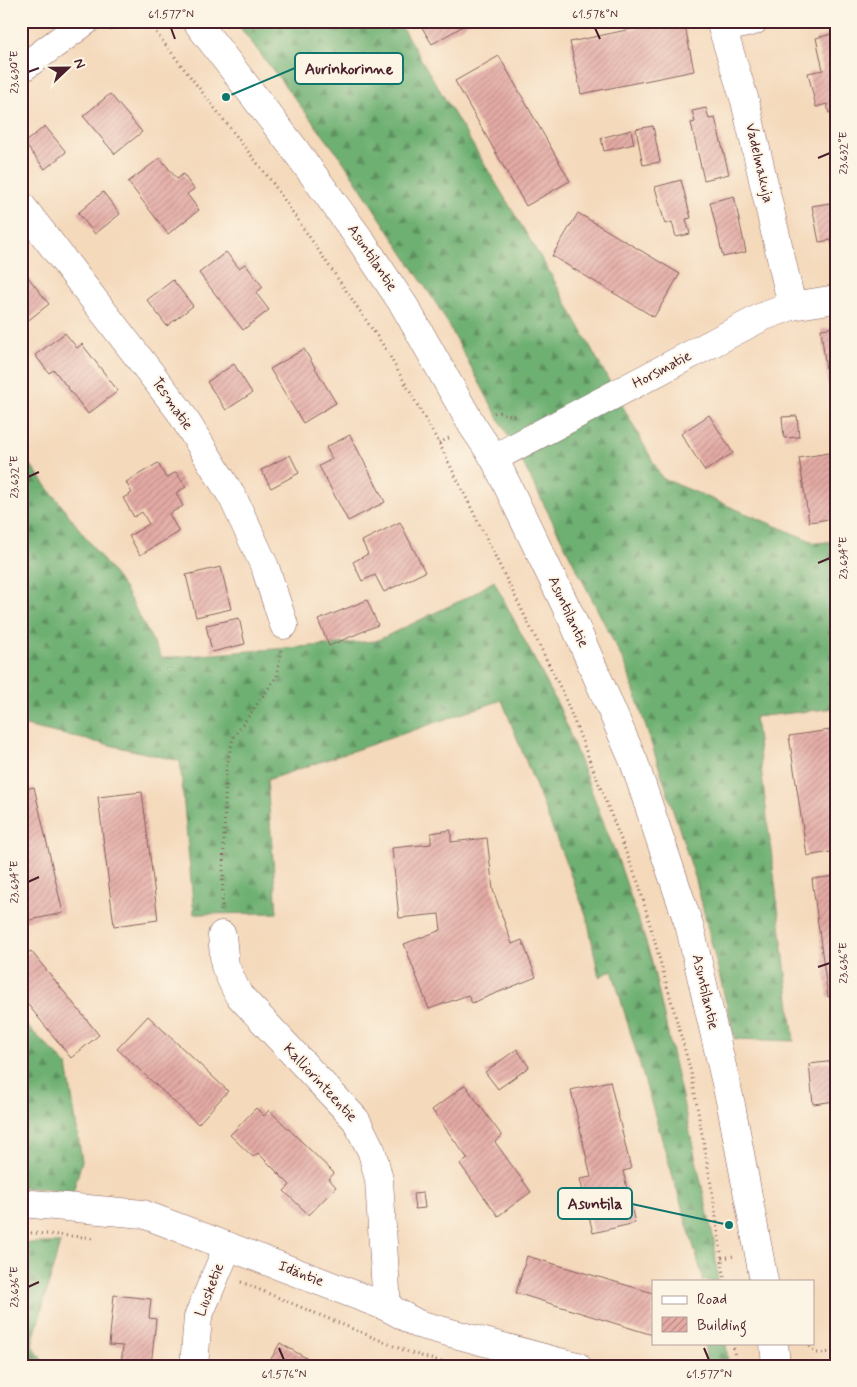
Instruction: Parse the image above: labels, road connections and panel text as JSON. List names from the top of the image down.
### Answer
{
  "streets": {
    "street": [
      "Vadelmakuja",
      "Asuntilantie",
      "Horsmatie",
      "Tesmatie",
      "Kalliorinteentie",
      "Idäntie",
      "Liusketie"
    ]
  },
  "crossings": [
    ["Vadelmakuja", "Horsmatie"],
    ["Asuntilantie", "Horsmatie"],
    ["Kalliorinteentie", "Idäntie"],
    ["Idäntie", "Liusketie"]
  ],
  "places": ["Aurinkorinne", "Asuntila"],
  "legend": ["Road", "Building"],
  "north": "right",
  "coordinates": [
    "61.577°N",
    "61.578°N",
    "23.630°E",
    "23.632°E",
    "23.634°E",
    "23.636°E",
    "61.576°N"
  ]
}
